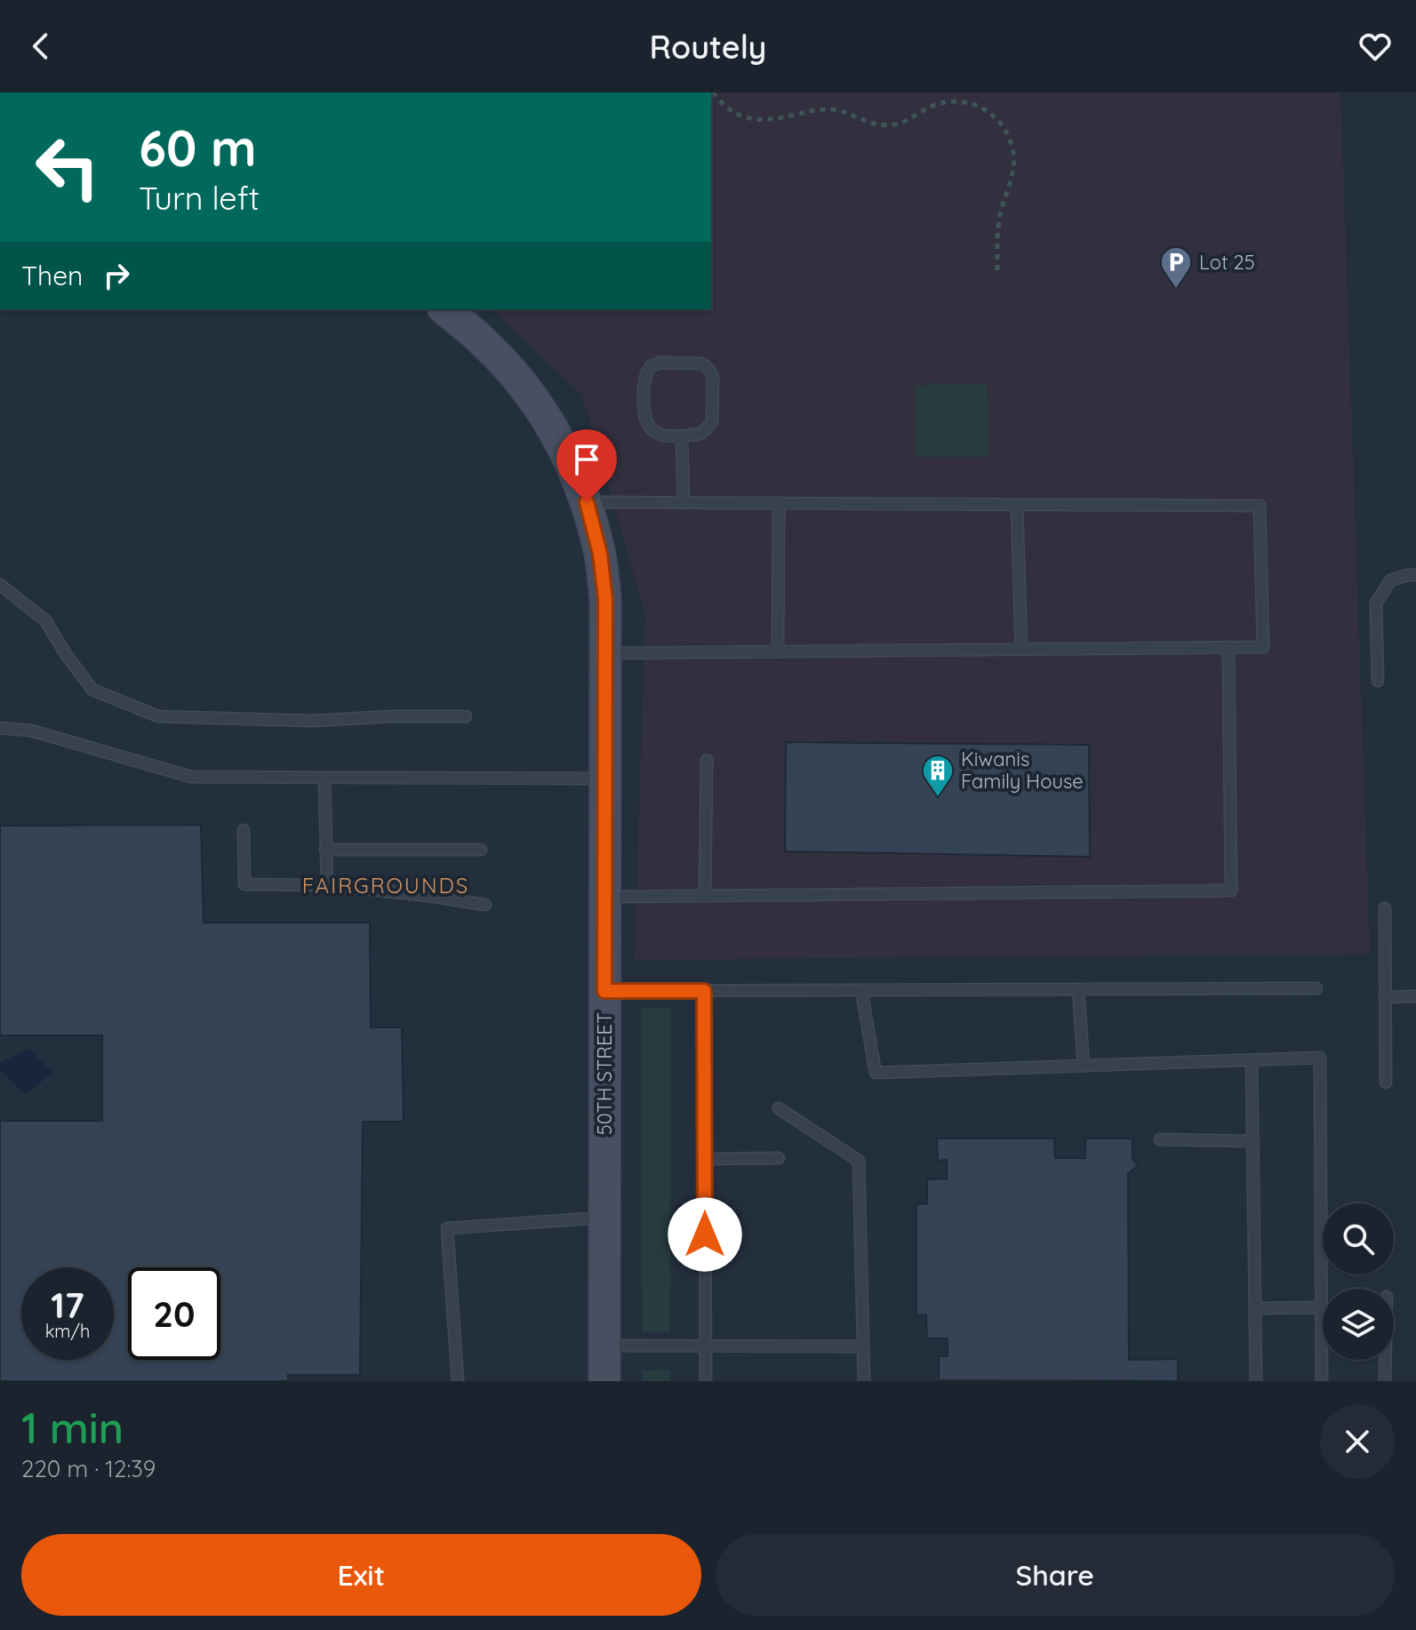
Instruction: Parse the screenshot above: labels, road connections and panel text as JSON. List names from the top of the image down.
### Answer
{
  "streets": {
    "street": ["50TH STREET"]
  },
  "districts": ["FAIRGROUNDS"],
  "places": {
    "parking": ["Lot 25"],
    "building": ["Kiwanis Family House"]
  },
  "page": {
    "header": "Routely",
    "turn": ["60 m", "Turn left"],
    "then": "Then",
    "speed": "17 km/h",
    "limit": "20",
    "heading": ["1 min", "220 m · 12:39"],
    "buttons": ["Exit", "Share"]
  }
}
